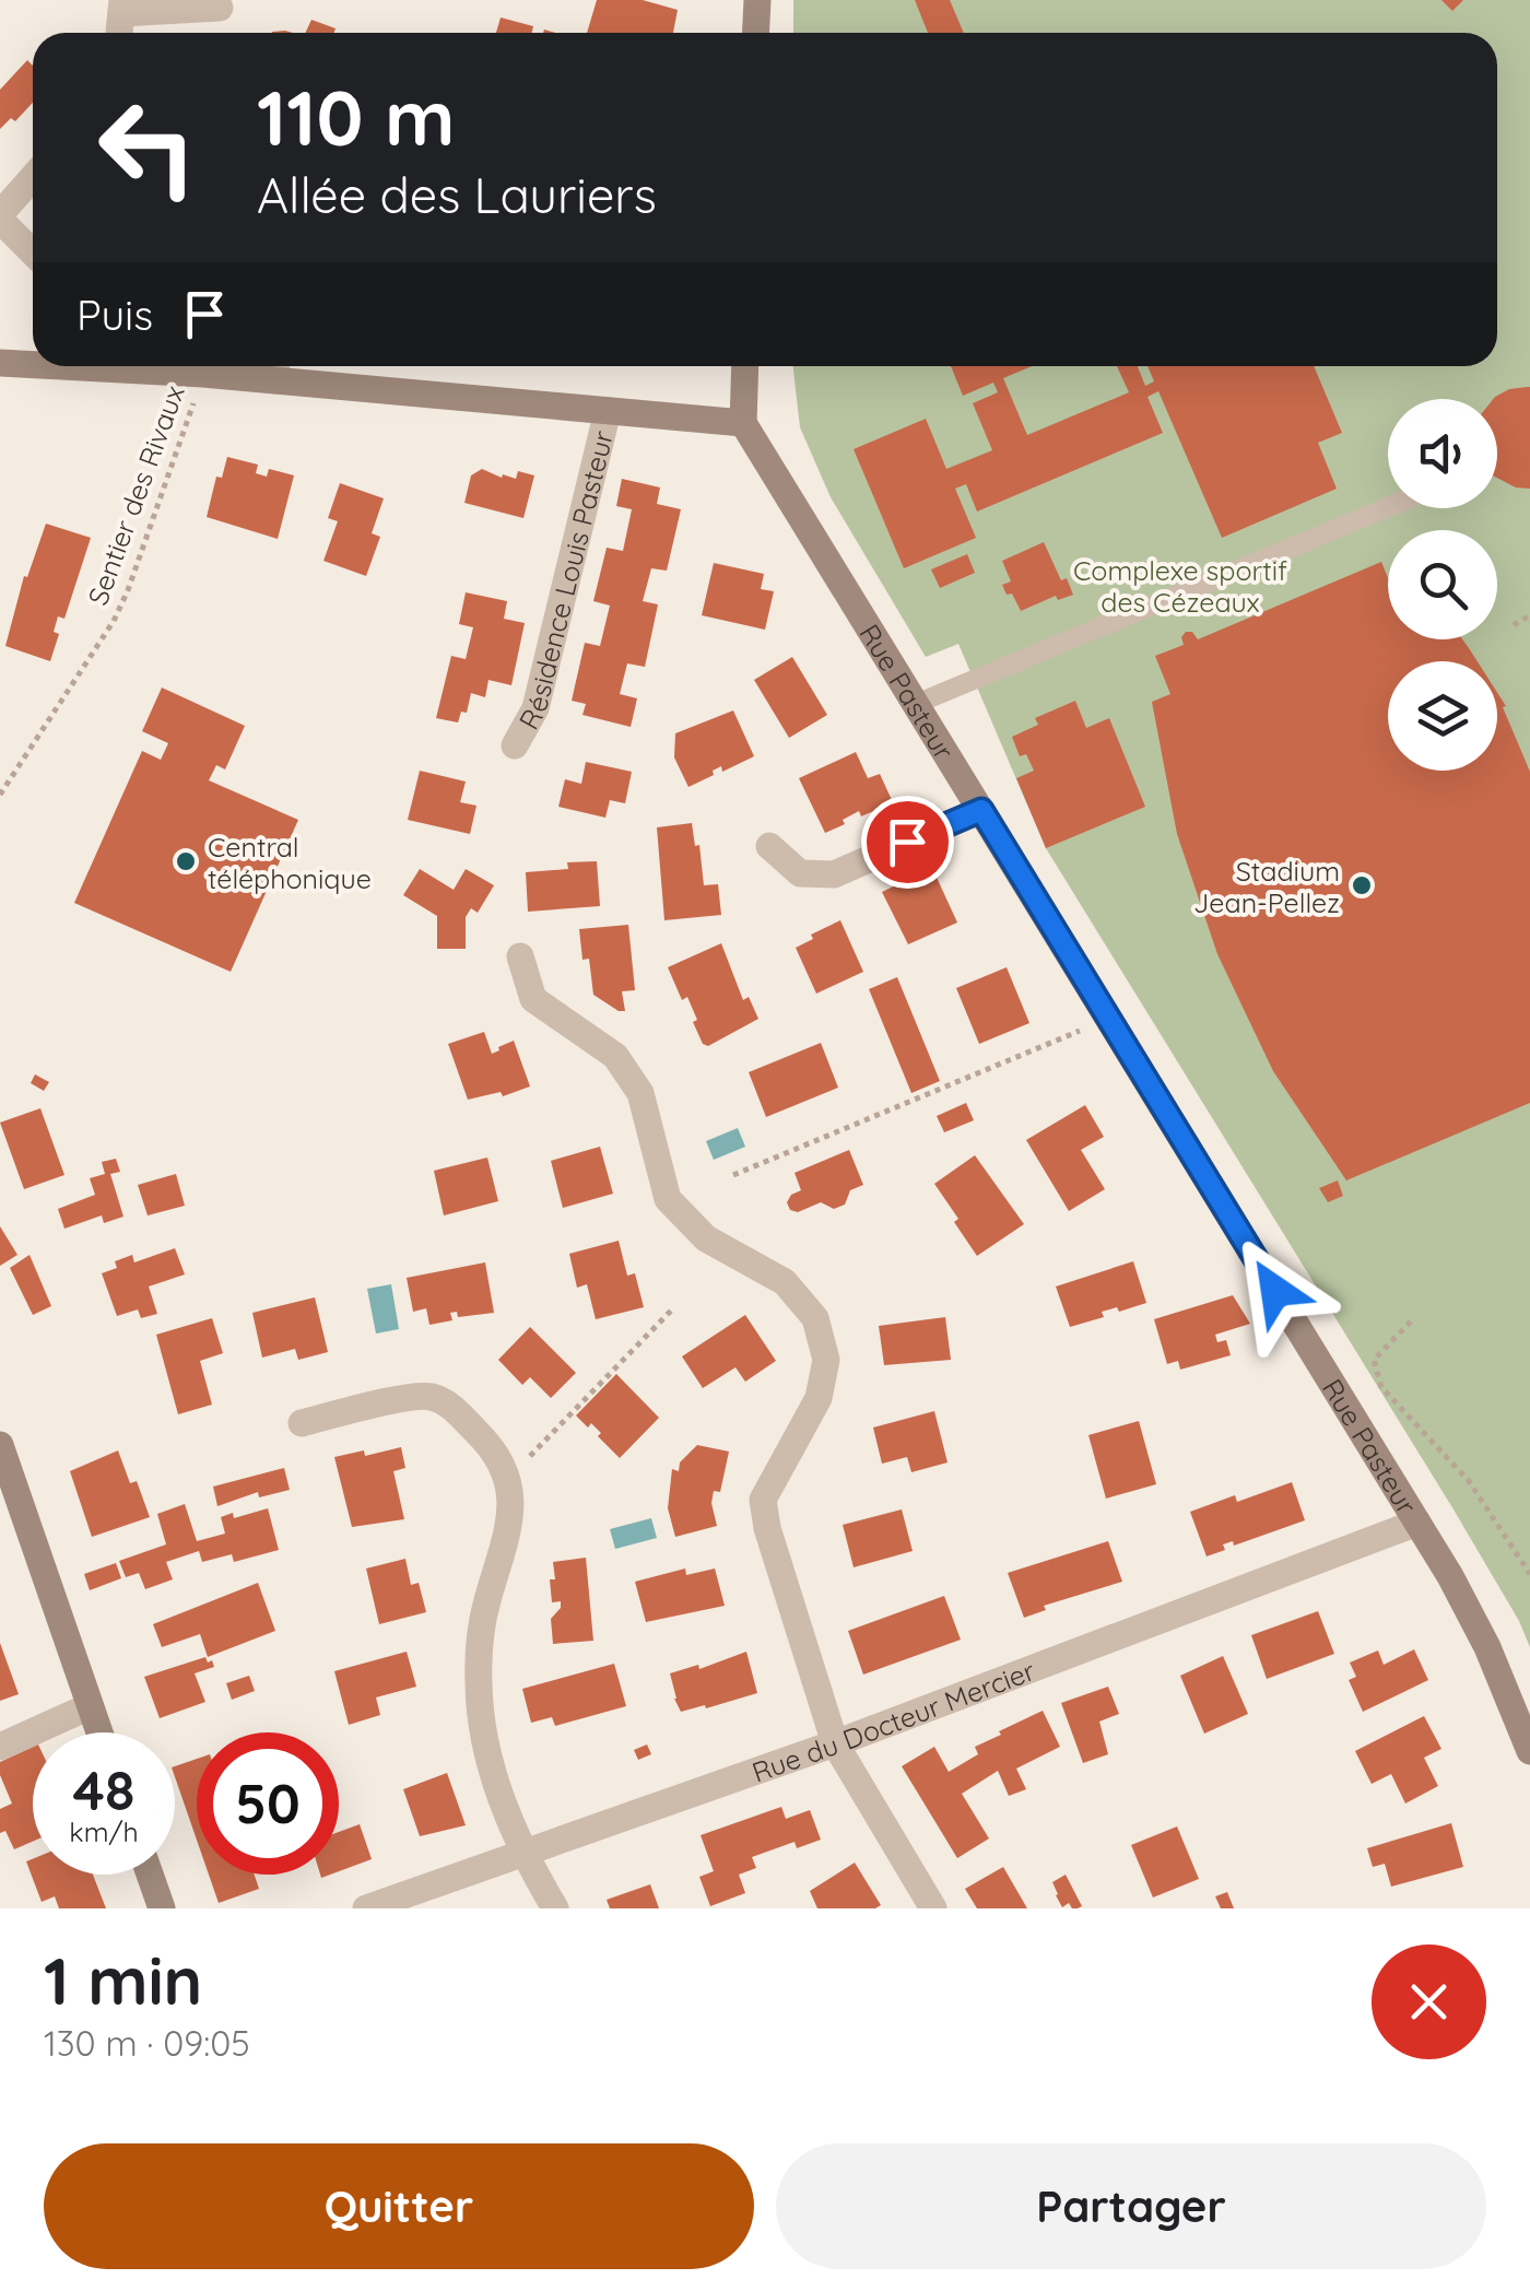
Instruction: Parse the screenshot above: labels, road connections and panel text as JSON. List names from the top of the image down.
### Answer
{
  "streets": {
    "main road": ["Rue Pasteur"],
    "street": ["Résidence Louis Pasteur", "Rue du Docteur Mercier"],
    "path": ["Sentier des Rivaux"]
  },
  "crossings": [
    ["Rue Pasteur", "Rue du Docteur Mercier"]
  ],
  "parks": ["Complexe sportif des Cézeaux"],
  "places": ["Central téléphonique", "Stadium Jean-Pellez"],
  "page": {
    "turn": ["110 m", "Allée des Lauriers"],
    "then": "Puis",
    "speed": "48 km/h",
    "limit": "50",
    "heading": ["1 min", "130 m · 09:05"],
    "buttons": ["Quitter", "Partager"]
  }
}
